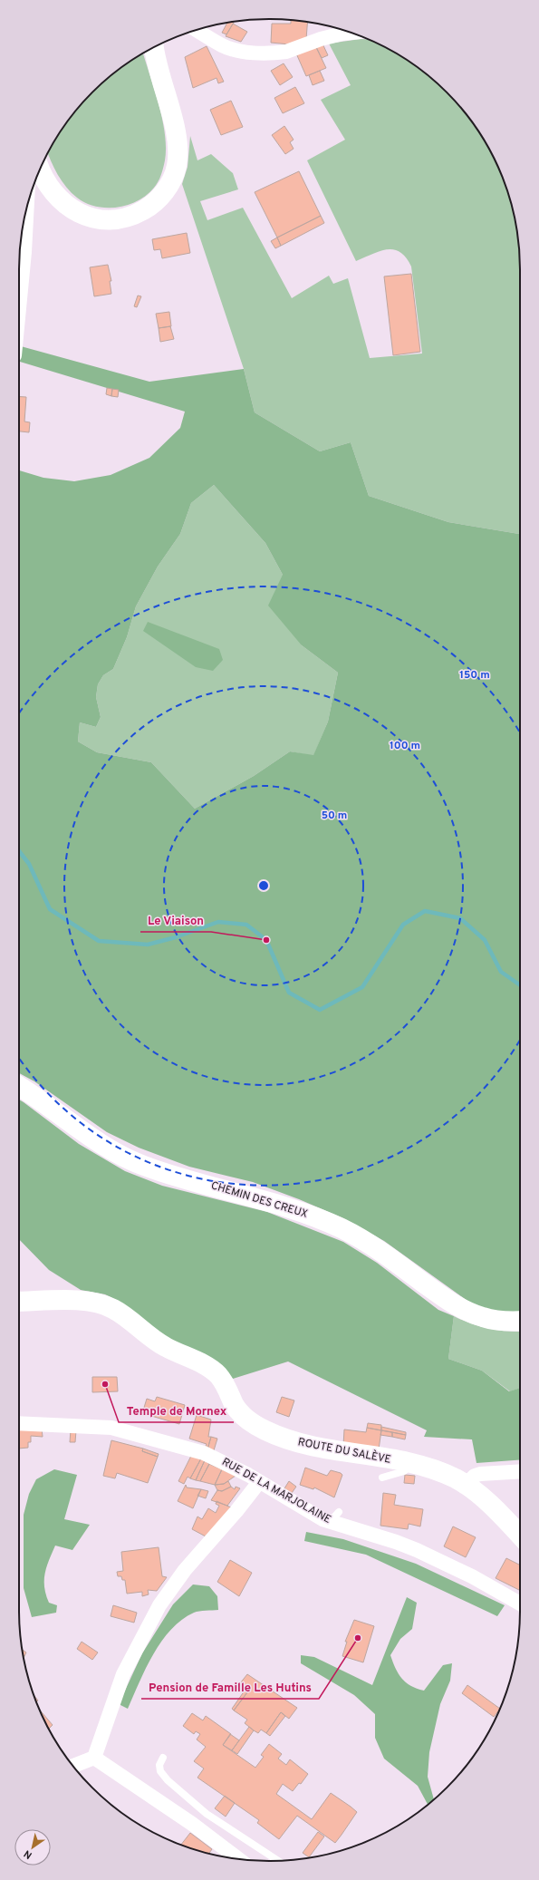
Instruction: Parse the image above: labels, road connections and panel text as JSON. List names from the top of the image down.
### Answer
{
  "streets": {
    "street": ["CHEMIN DES CREUX", "ROUTE DU SALÈVE", "RUE DE LA MARJOLAINE"]
  },
  "places": ["Le Viaison", "Temple de Mornex", "Pension de Famille Les Hutins"],
  "north": "bottom left",
  "rings": ["150 m", "100 m", "50 m"]
}
